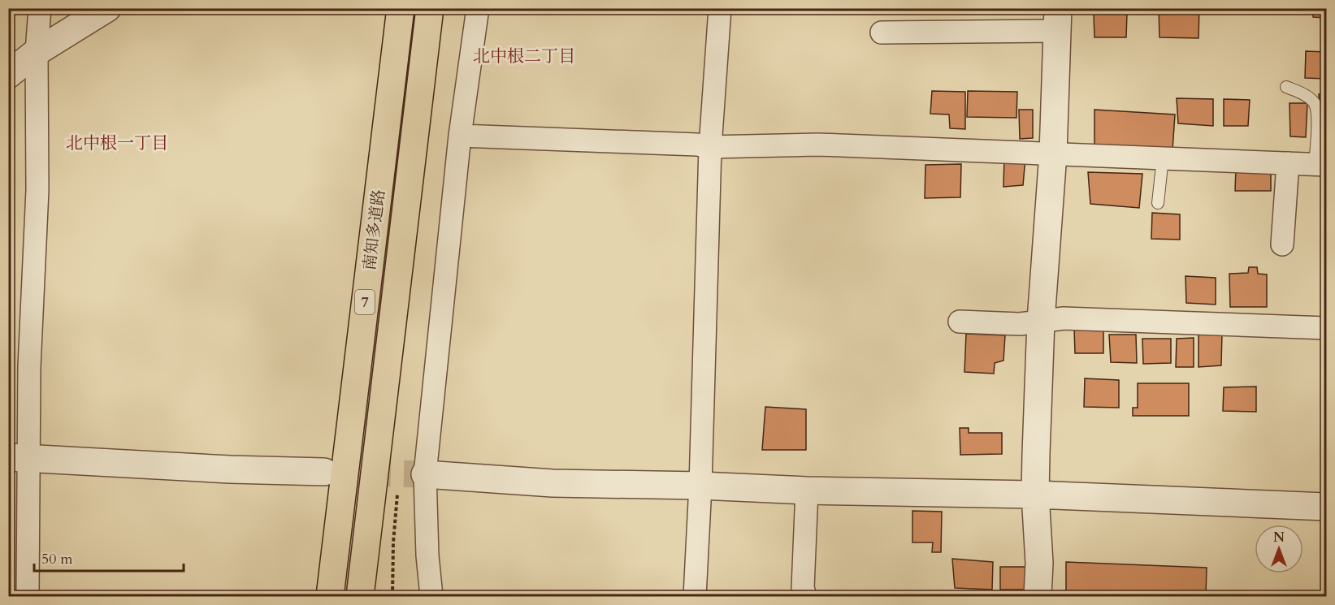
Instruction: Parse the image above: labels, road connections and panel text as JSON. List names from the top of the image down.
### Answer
{
  "streets": {
    "highway": ["南知多道路", "7"]
  },
  "districts": ["北中根二丁目", "北中根一丁目"],
  "scale_bar": "50 m",
  "north": "top"
}
